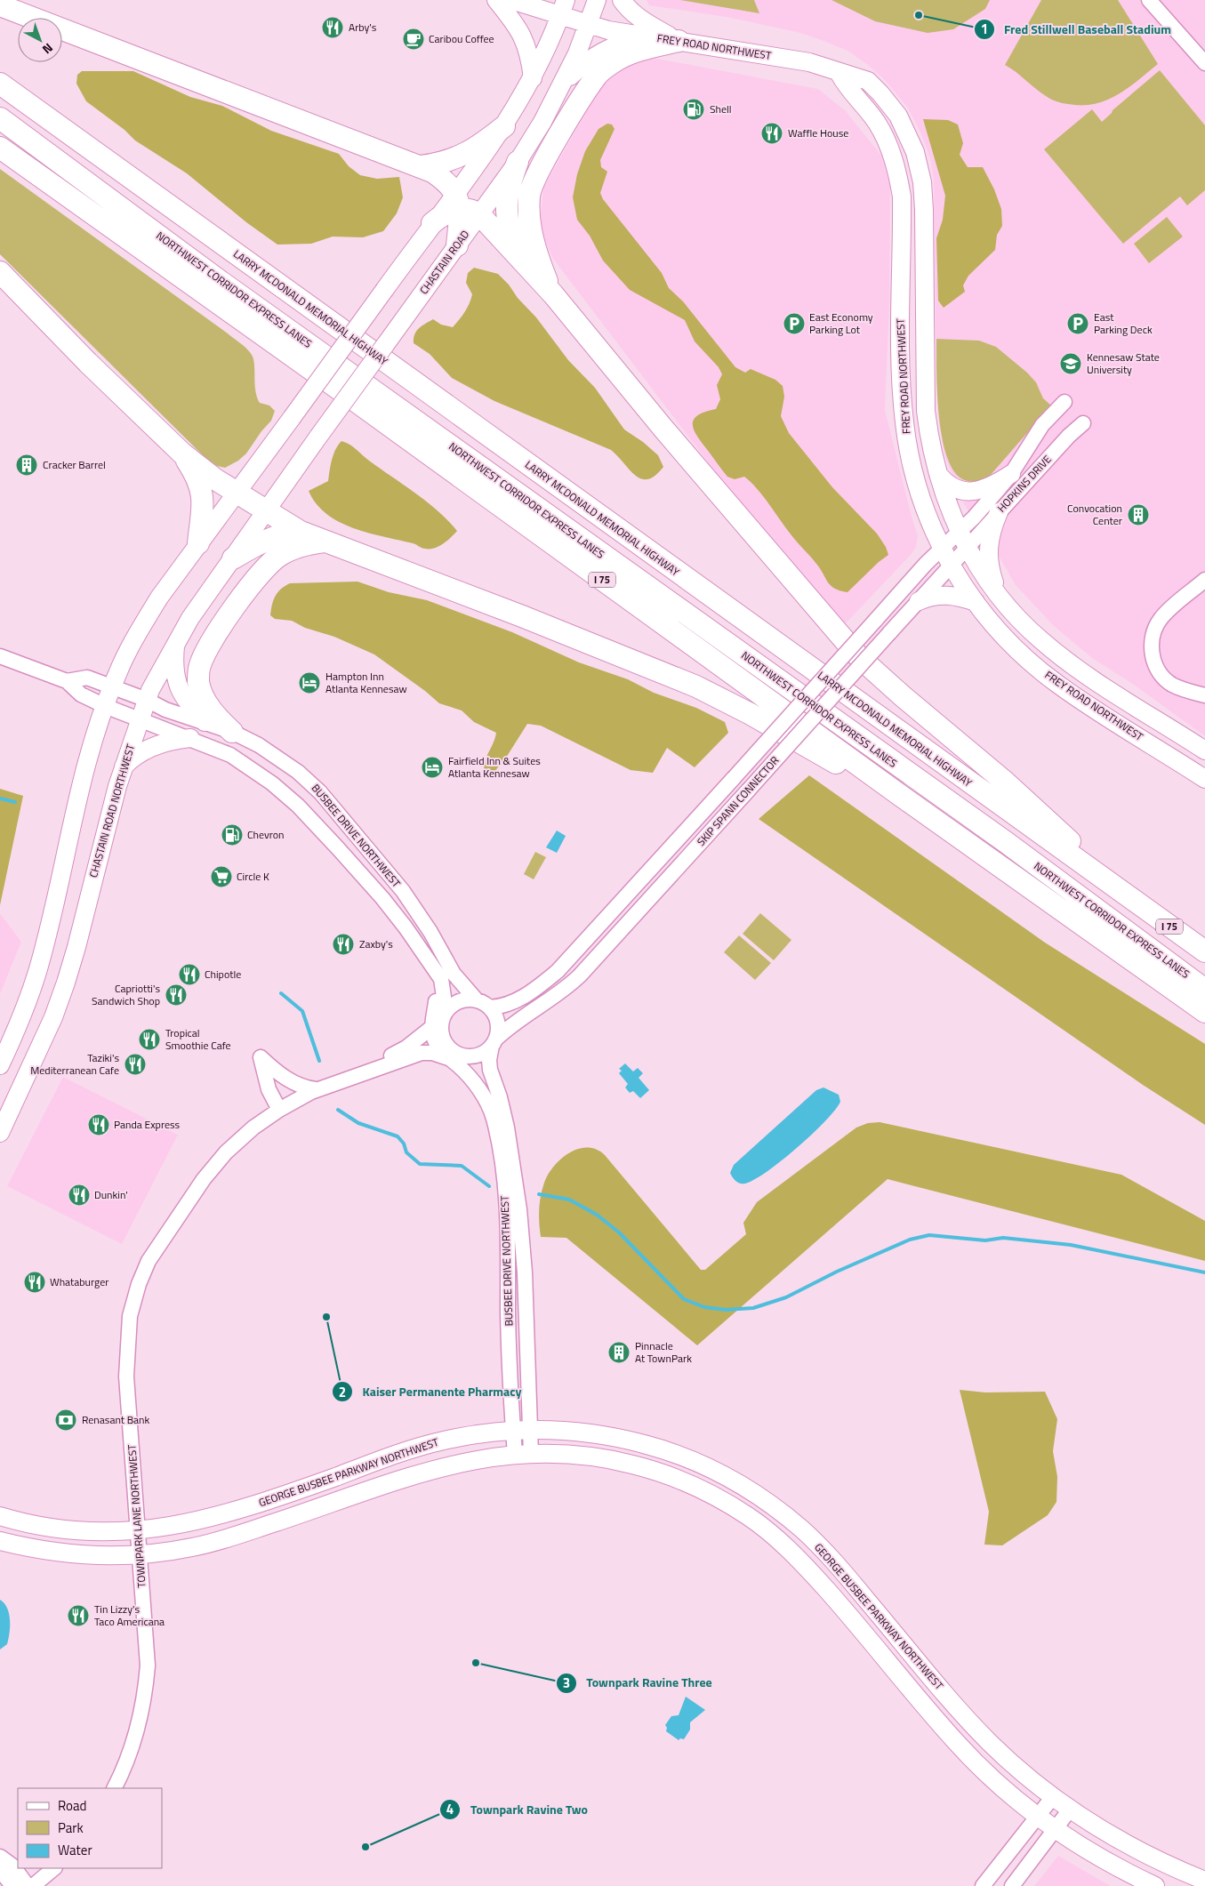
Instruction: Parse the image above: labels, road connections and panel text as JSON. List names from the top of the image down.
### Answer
{
  "streets": {
    "highway": ["NORTHWEST CORRIDOR EXPRESS LANES", "LARRY MCDONALD MEMORIAL HIGHWAY", "I 75"],
    "main road": [
      "FREY ROAD NORTHWEST",
      "CHASTAIN ROAD",
      "CHASTAIN ROAD NORTHWEST",
      "GEORGE BUSBEE PARKWAY NORTHWEST"
    ],
    "street": [
      "HOPKINS DRIVE",
      "SKIP SPANN CONNECTOR",
      "BUSBEE DRIVE NORTHWEST",
      "TOWNPARK LANE NORTHWEST"
    ]
  },
  "crossings": [
    ["FREY ROAD NORTHWEST", "CHASTAIN ROAD"],
    ["FREY ROAD NORTHWEST", "HOPKINS DRIVE"],
    ["FREY ROAD NORTHWEST", "SKIP SPANN CONNECTOR"],
    ["CHASTAIN ROAD", "CHASTAIN ROAD NORTHWEST"],
    ["HOPKINS DRIVE", "SKIP SPANN CONNECTOR"],
    ["SKIP SPANN CONNECTOR", "BUSBEE DRIVE NORTHWEST"],
    ["SKIP SPANN CONNECTOR", "TOWNPARK LANE NORTHWEST"],
    ["CHASTAIN ROAD NORTHWEST", "BUSBEE DRIVE NORTHWEST"],
    ["BUSBEE DRIVE NORTHWEST", "GEORGE BUSBEE PARKWAY NORTHWEST"],
    ["BUSBEE DRIVE NORTHWEST", "TOWNPARK LANE NORTHWEST"],
    ["GEORGE BUSBEE PARKWAY NORTHWEST", "TOWNPARK LANE NORTHWEST"]
  ],
  "places": {
    "other": [
      "Fred Stillwell Baseball Stadium",
      "Kaiser Permanente Pharmacy",
      "Townpark Ravine Three",
      "Townpark Ravine Two"
    ],
    "restaurant": [
      "Arby's",
      "Waffle House",
      "Zaxby's",
      "Chipotle",
      "Capriotti's Sandwich Shop",
      "Tropical Smoothie Cafe",
      "Taziki's Mediterranean Cafe",
      "Panda Express",
      "Dunkin'",
      "Whataburger",
      "Tin Lizzy's Taco Americana"
    ],
    "cafe": ["Caribou Coffee"],
    "fuel station": ["Shell", "Chevron"],
    "parking": ["East Economy Parking Lot", "East Parking Deck"],
    "school or university": ["Kennesaw State University"],
    "building": ["Cracker Barrel", "Convocation Center", "Pinnacle At TownPark"],
    "hotel": ["Hampton Inn Atlanta Kennesaw", "Fairfield Inn & Suites Atlanta Kennesaw"],
    "supermarket": ["Circle K"],
    "bank": ["Renasant Bank"]
  },
  "legend": ["Road", "Park", "Water"],
  "north": "bottom right"
}
